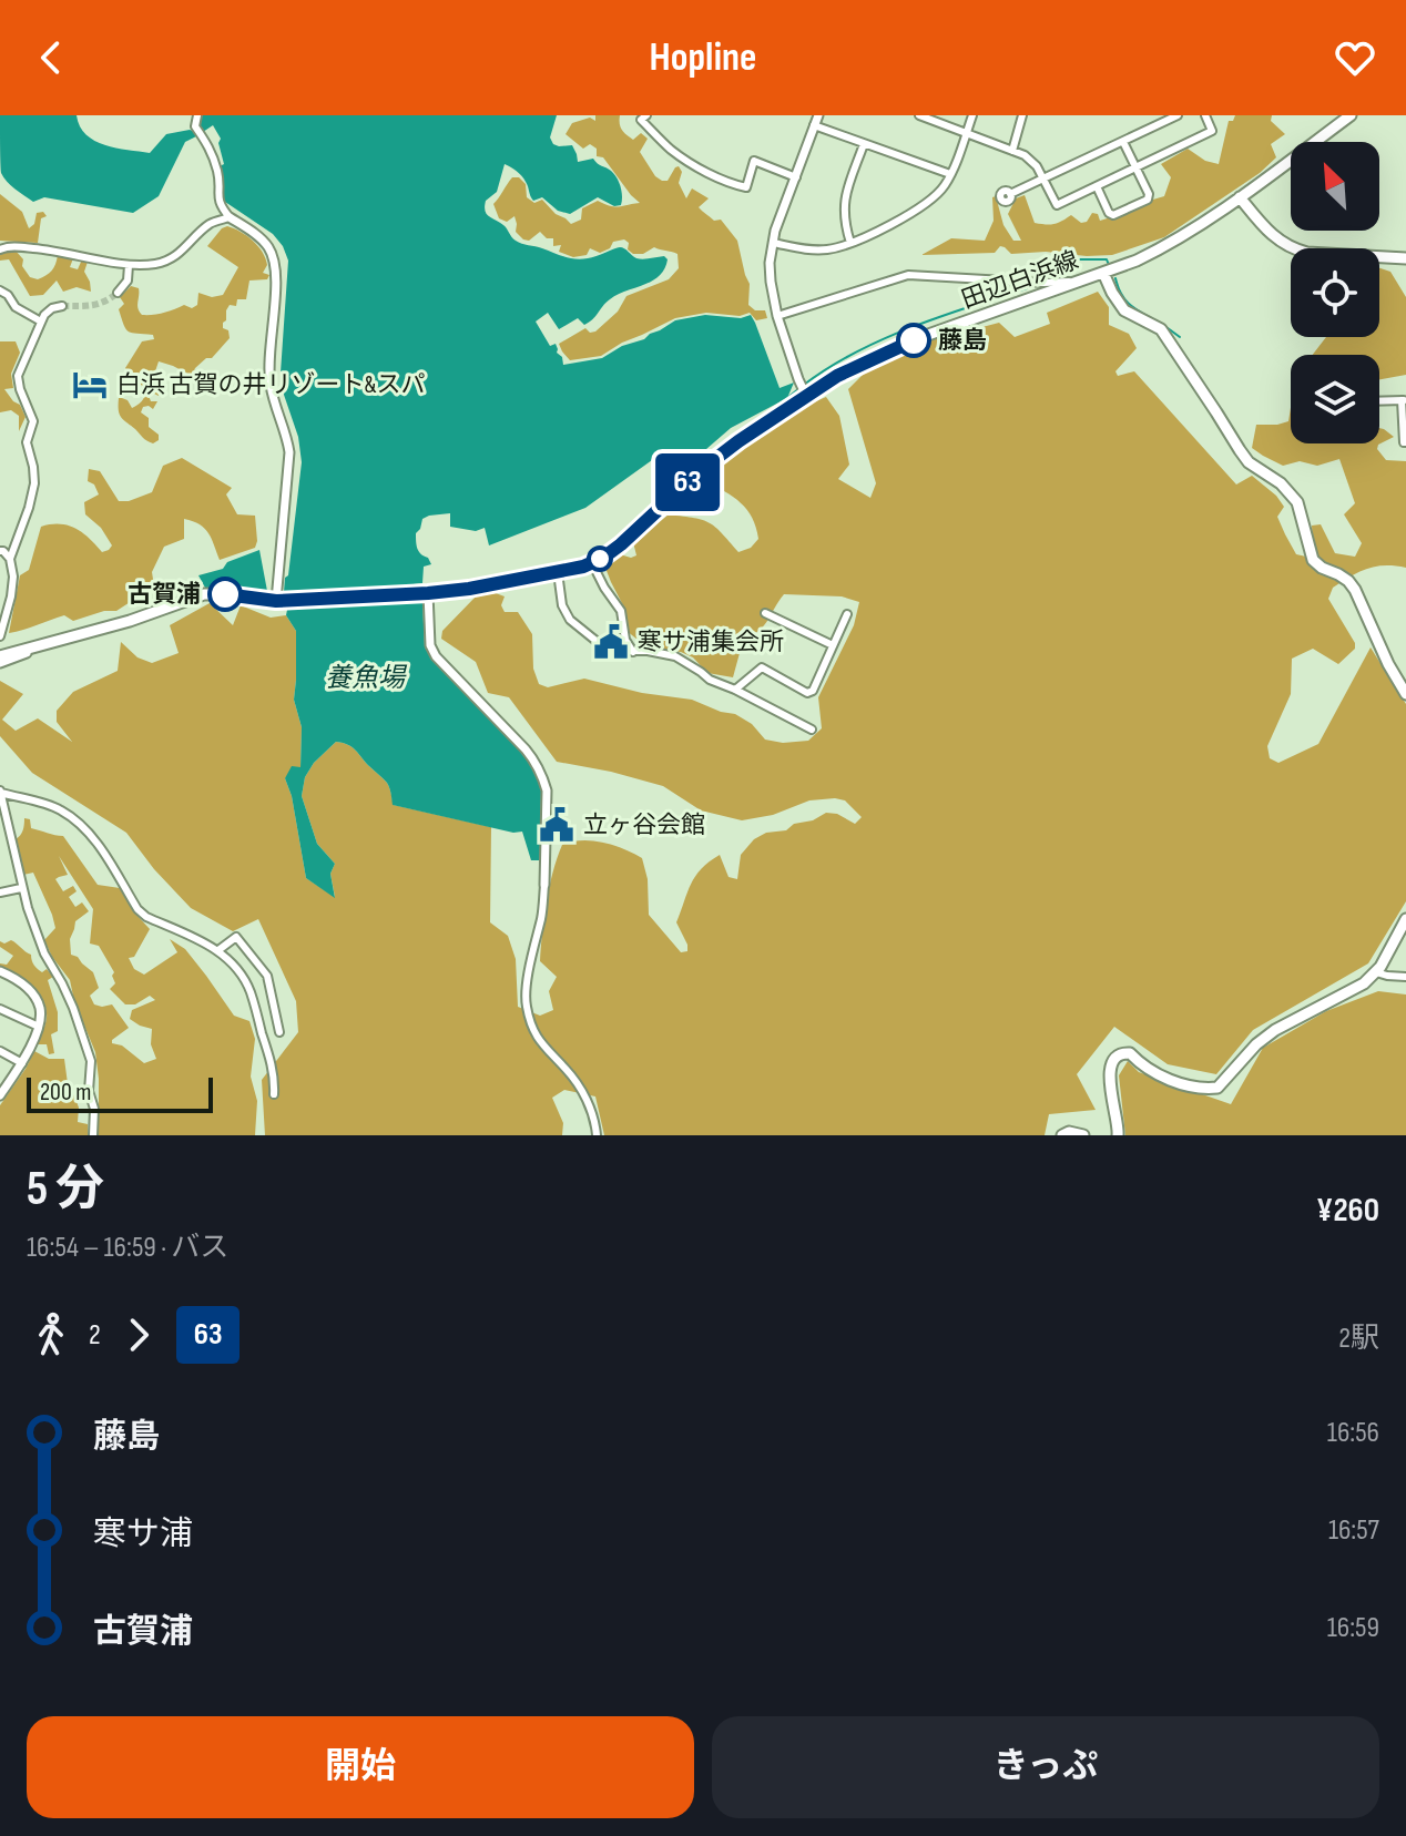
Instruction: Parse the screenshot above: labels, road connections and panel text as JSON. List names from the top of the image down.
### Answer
{
  "streets": {
    "main road": ["田辺白浜線"]
  },
  "water": ["養魚場"],
  "places": {
    "other": ["藤島", "古賀浦"],
    "hotel": ["白浜 古賀の井リゾート&スパ"],
    "public building": ["寒サ浦集会所", "立ヶ谷会館"]
  },
  "lines": ["bus line 63"],
  "scale_bar": "200 m",
  "north": "top left",
  "page": {
    "header": "Hopline",
    "on_map": "63",
    "scale": "200 m",
    "heading": ["5 分", "16:54 – 16:59 · バス", "¥260"],
    "legs": ["2", "63", "2駅"],
    "list": [
      {
        "name": "藤島",
        "value": "16:56"
      },
      {
        "name": "寒サ浦",
        "value": "16:57"
      },
      {
        "name": "古賀浦",
        "value": "16:59"
      }
    ],
    "buttons": ["開始", "きっぷ"]
  }
}
